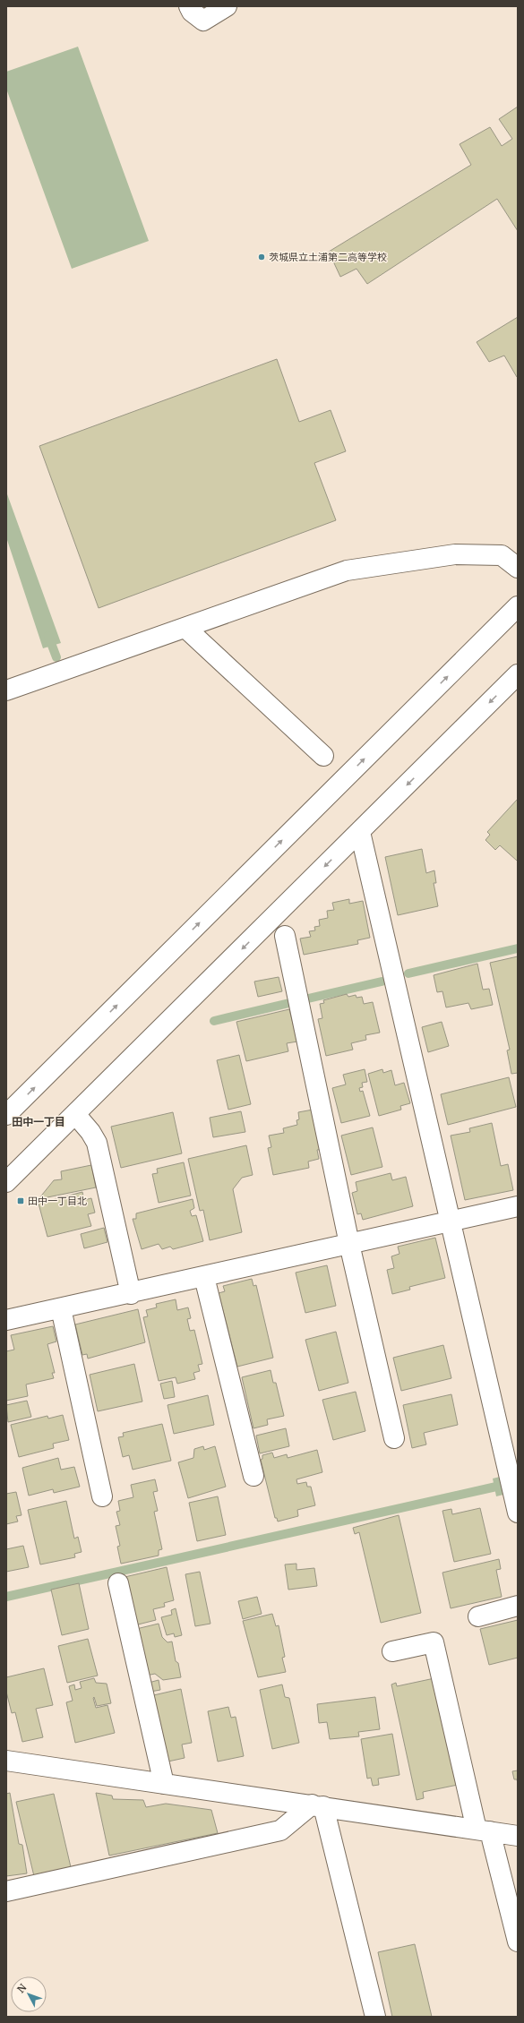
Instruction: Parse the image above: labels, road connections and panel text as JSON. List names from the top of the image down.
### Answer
{
  "districts": ["田中一丁目"],
  "places": {
    "other": ["茨城県立土浦第二高等学校"],
    "transit": ["田中一丁目北"]
  },
  "north": "top left"
}
